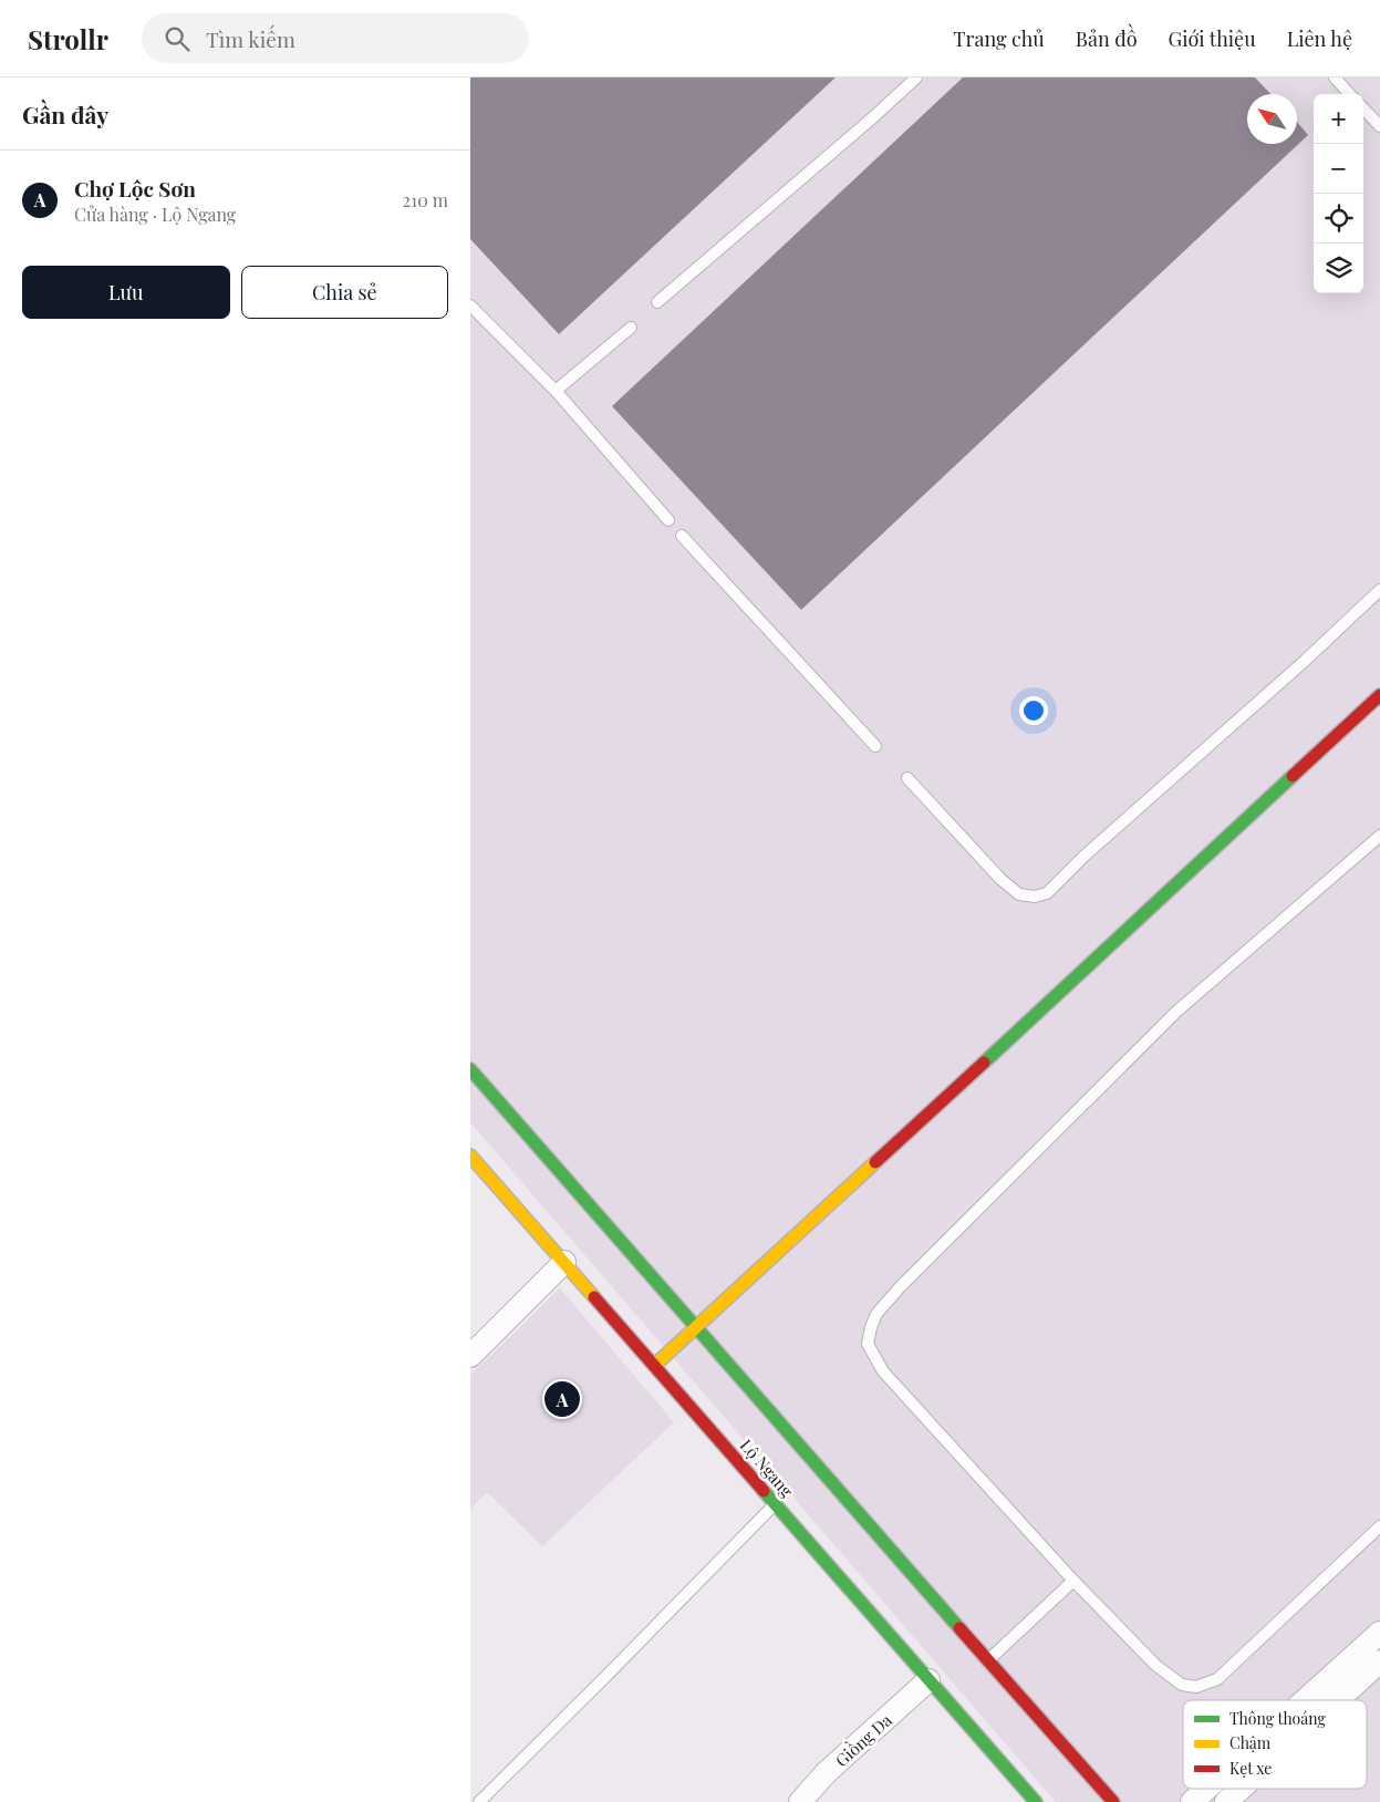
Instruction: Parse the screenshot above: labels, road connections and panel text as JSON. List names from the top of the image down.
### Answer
{
  "streets": {
    "street": ["Lộ Ngang", "Giồng Da"]
  },
  "crossings": [
    ["Lộ Ngang", "Giồng Da"]
  ],
  "legend": ["Thông thoáng", "Chậm", "Kẹt xe"],
  "north": "top left",
  "page": {
    "header": "Strollr",
    "search": "Tìm kiếm",
    "nav": [
      "Trang chủ",
      "Bản đồ",
      "Giới thiệu",
      "Liên hệ"
    ],
    "heading": "Gần đây",
    "map_buttons": ["+", "−"],
    "list": [
      {
        "mark": "A",
        "name": "Chợ Lộc Sơn",
        "note": "Cửa hàng · Lộ Ngang",
        "value": "210 m"
      }
    ],
    "buttons": ["Lưu", "Chia sẻ"],
    "pins": "A"
  }
}
